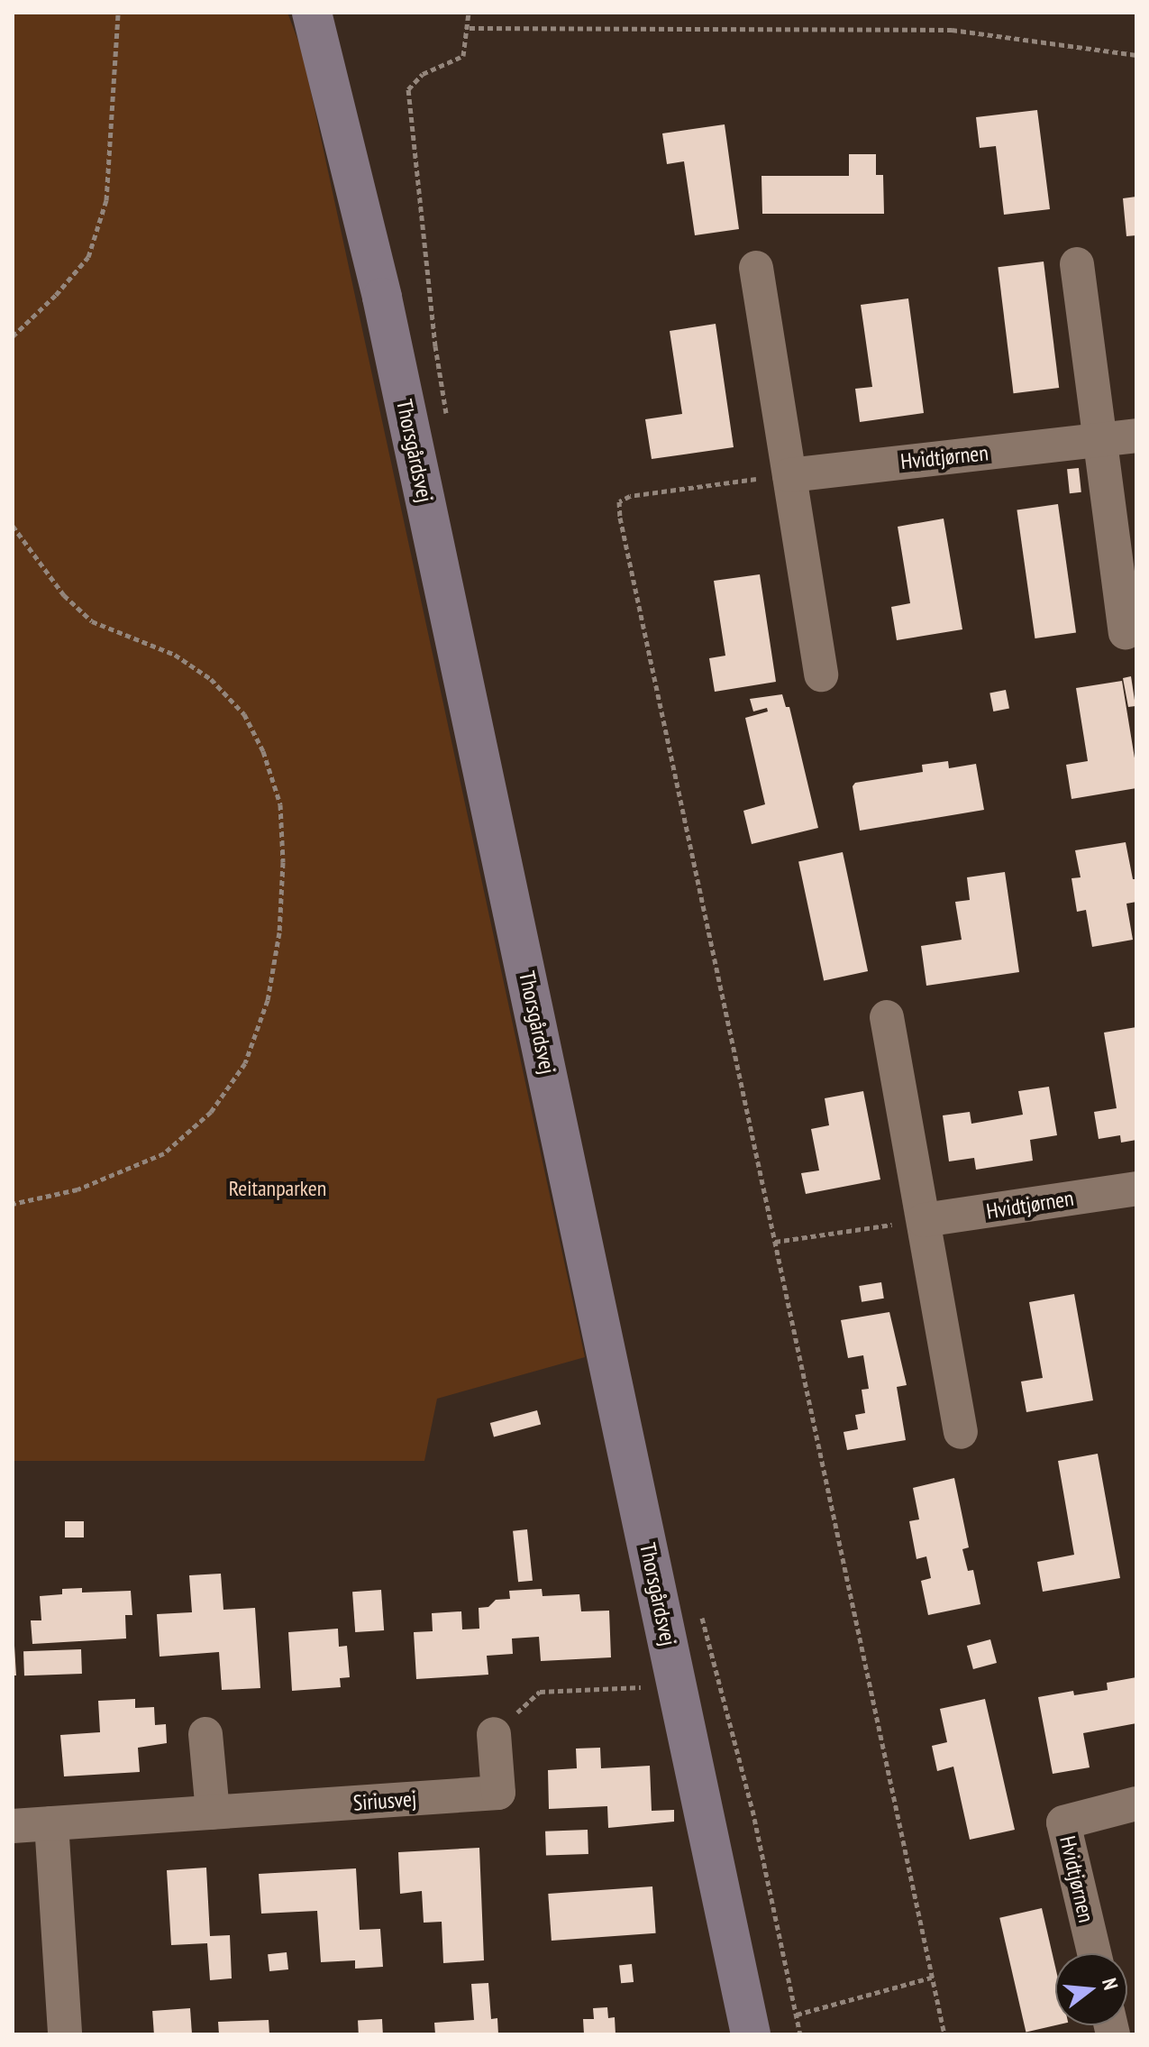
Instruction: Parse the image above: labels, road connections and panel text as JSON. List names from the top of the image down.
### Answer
{
  "streets": {
    "street": ["Thorsgårdsvej", "Hvidtjørnen", "Siriusvej"]
  },
  "parks": ["Reitanparken"],
  "north": "right"
}
